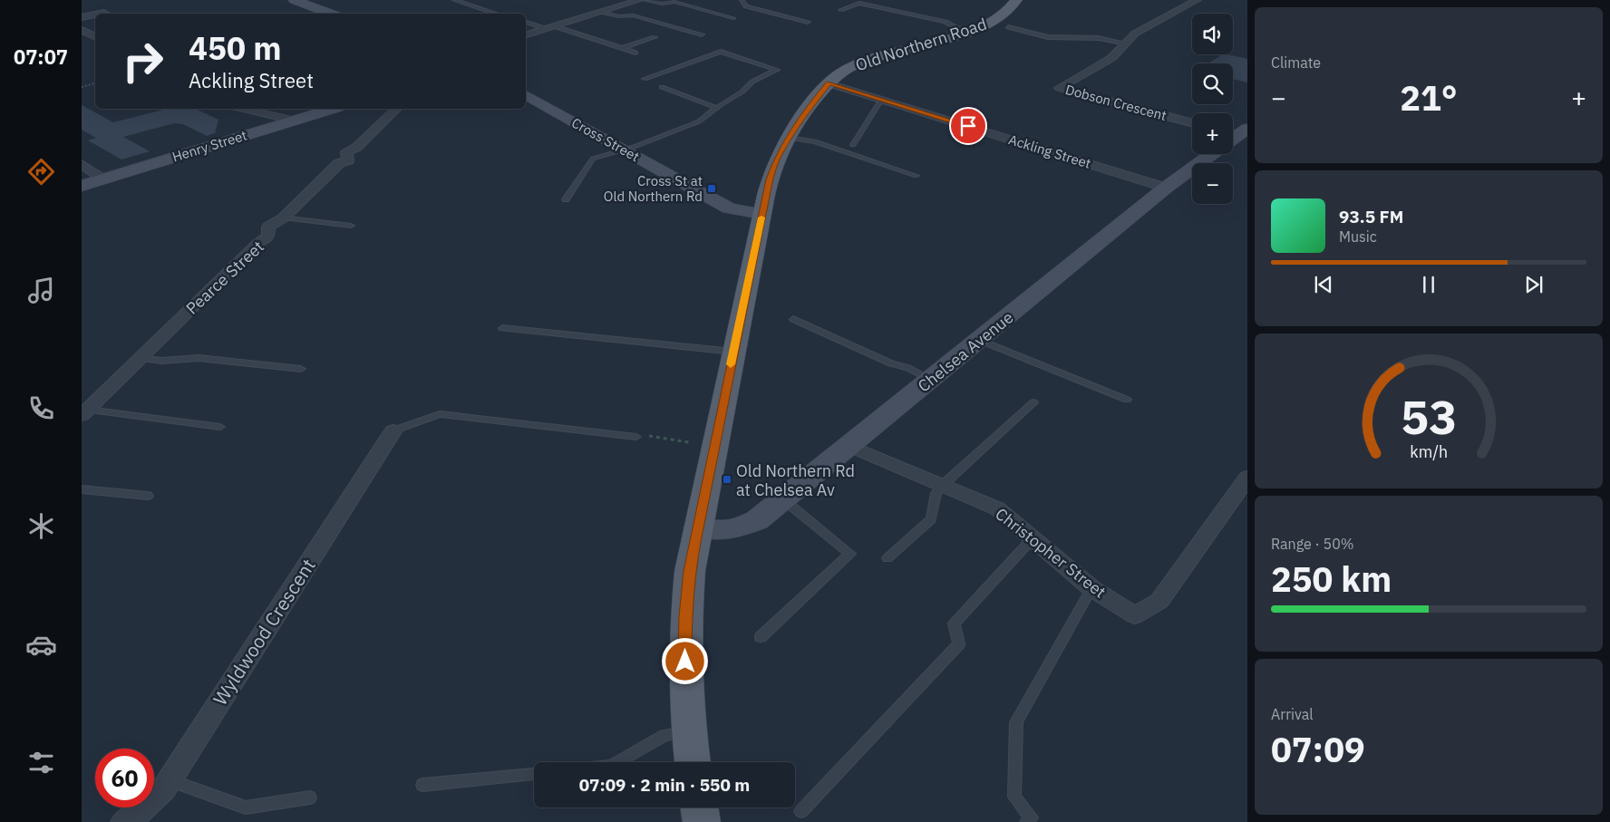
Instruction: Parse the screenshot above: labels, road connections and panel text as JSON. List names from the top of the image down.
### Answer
{
  "streets": {
    "main road": ["Old Northern Road"],
    "street": [
      "Dobson Crescent",
      "Cross Street",
      "Henry Street",
      "Ackling Street",
      "Pearce Street",
      "Chelsea Avenue",
      "Christopher Street",
      "Wyldwood Crescent"
    ]
  },
  "crossings": [
    ["Old Northern Road", "Cross Street"],
    ["Old Northern Road", "Ackling Street"],
    ["Old Northern Road", "Chelsea Avenue"],
    ["Ackling Street", "Chelsea Avenue"],
    ["Chelsea Avenue", "Christopher Street"]
  ],
  "places": {
    "transit": ["Cross St at Old Northern Rd", "Old Northern Rd at Chelsea Av"]
  },
  "page": {
    "tabs": "07:07",
    "tile": [
      "Climate",
      ["Range · 50%", "250 km"],
      ["Arrival", "07:09"]
    ],
    "map_buttons": ["+", "−"],
    "turn": ["450 m", "Ackling Street"],
    "heat": ["−", "21°", "+"],
    "song": ["93.5 FM", "Music"],
    "limit": "60",
    "trip": "07:09 · 2 min · 550 m",
    "gauge": ["53", "km/h"]
  }
}
